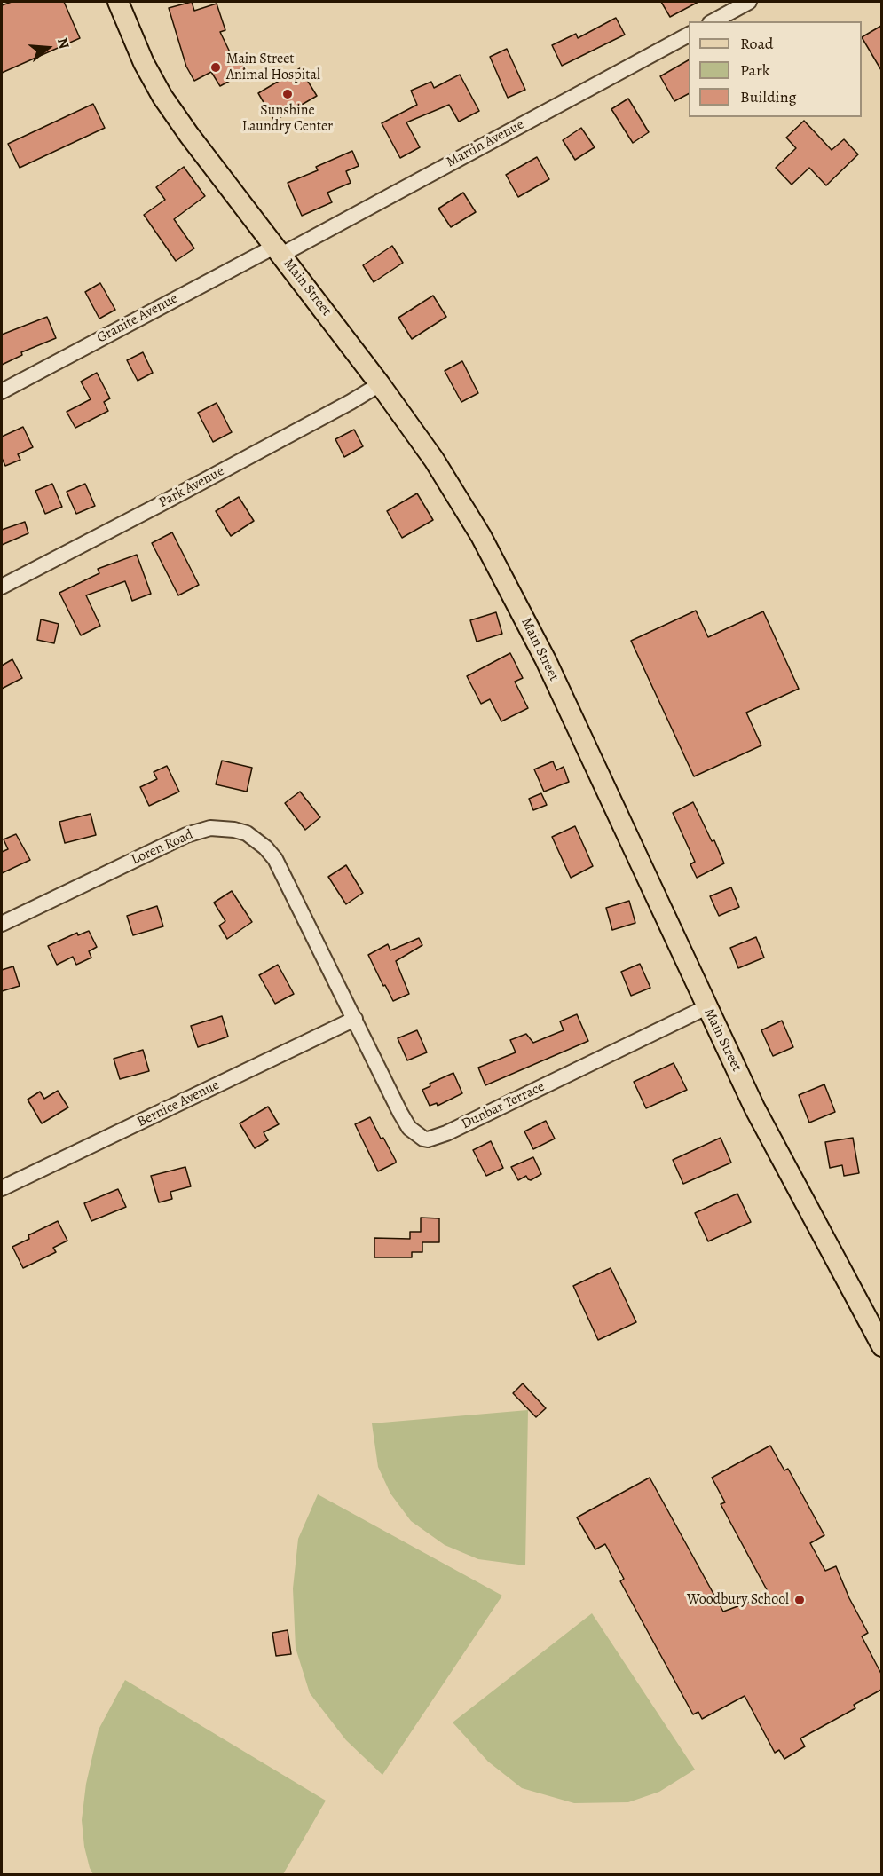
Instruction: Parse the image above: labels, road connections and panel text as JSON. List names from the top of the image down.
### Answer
{
  "streets": {
    "main road": ["Main Street"],
    "street": [
      "Martin Avenue",
      "Granite Avenue",
      "Park Avenue",
      "Loren Road",
      "Bernice Avenue",
      "Dunbar Terrace"
    ]
  },
  "crossings": [
    ["Martin Avenue", "Main Street"],
    ["Martin Avenue", "Granite Avenue"],
    ["Main Street", "Granite Avenue"],
    ["Main Street", "Park Avenue"],
    ["Main Street", "Dunbar Terrace"],
    ["Loren Road", "Bernice Avenue"],
    ["Loren Road", "Dunbar Terrace"],
    ["Bernice Avenue", "Dunbar Terrace"]
  ],
  "places": ["Main Street Animal Hospital", "Sunshine Laundry Center", "Woodbury School"],
  "legend": ["Road", "Park", "Building"],
  "north": "right"
}
